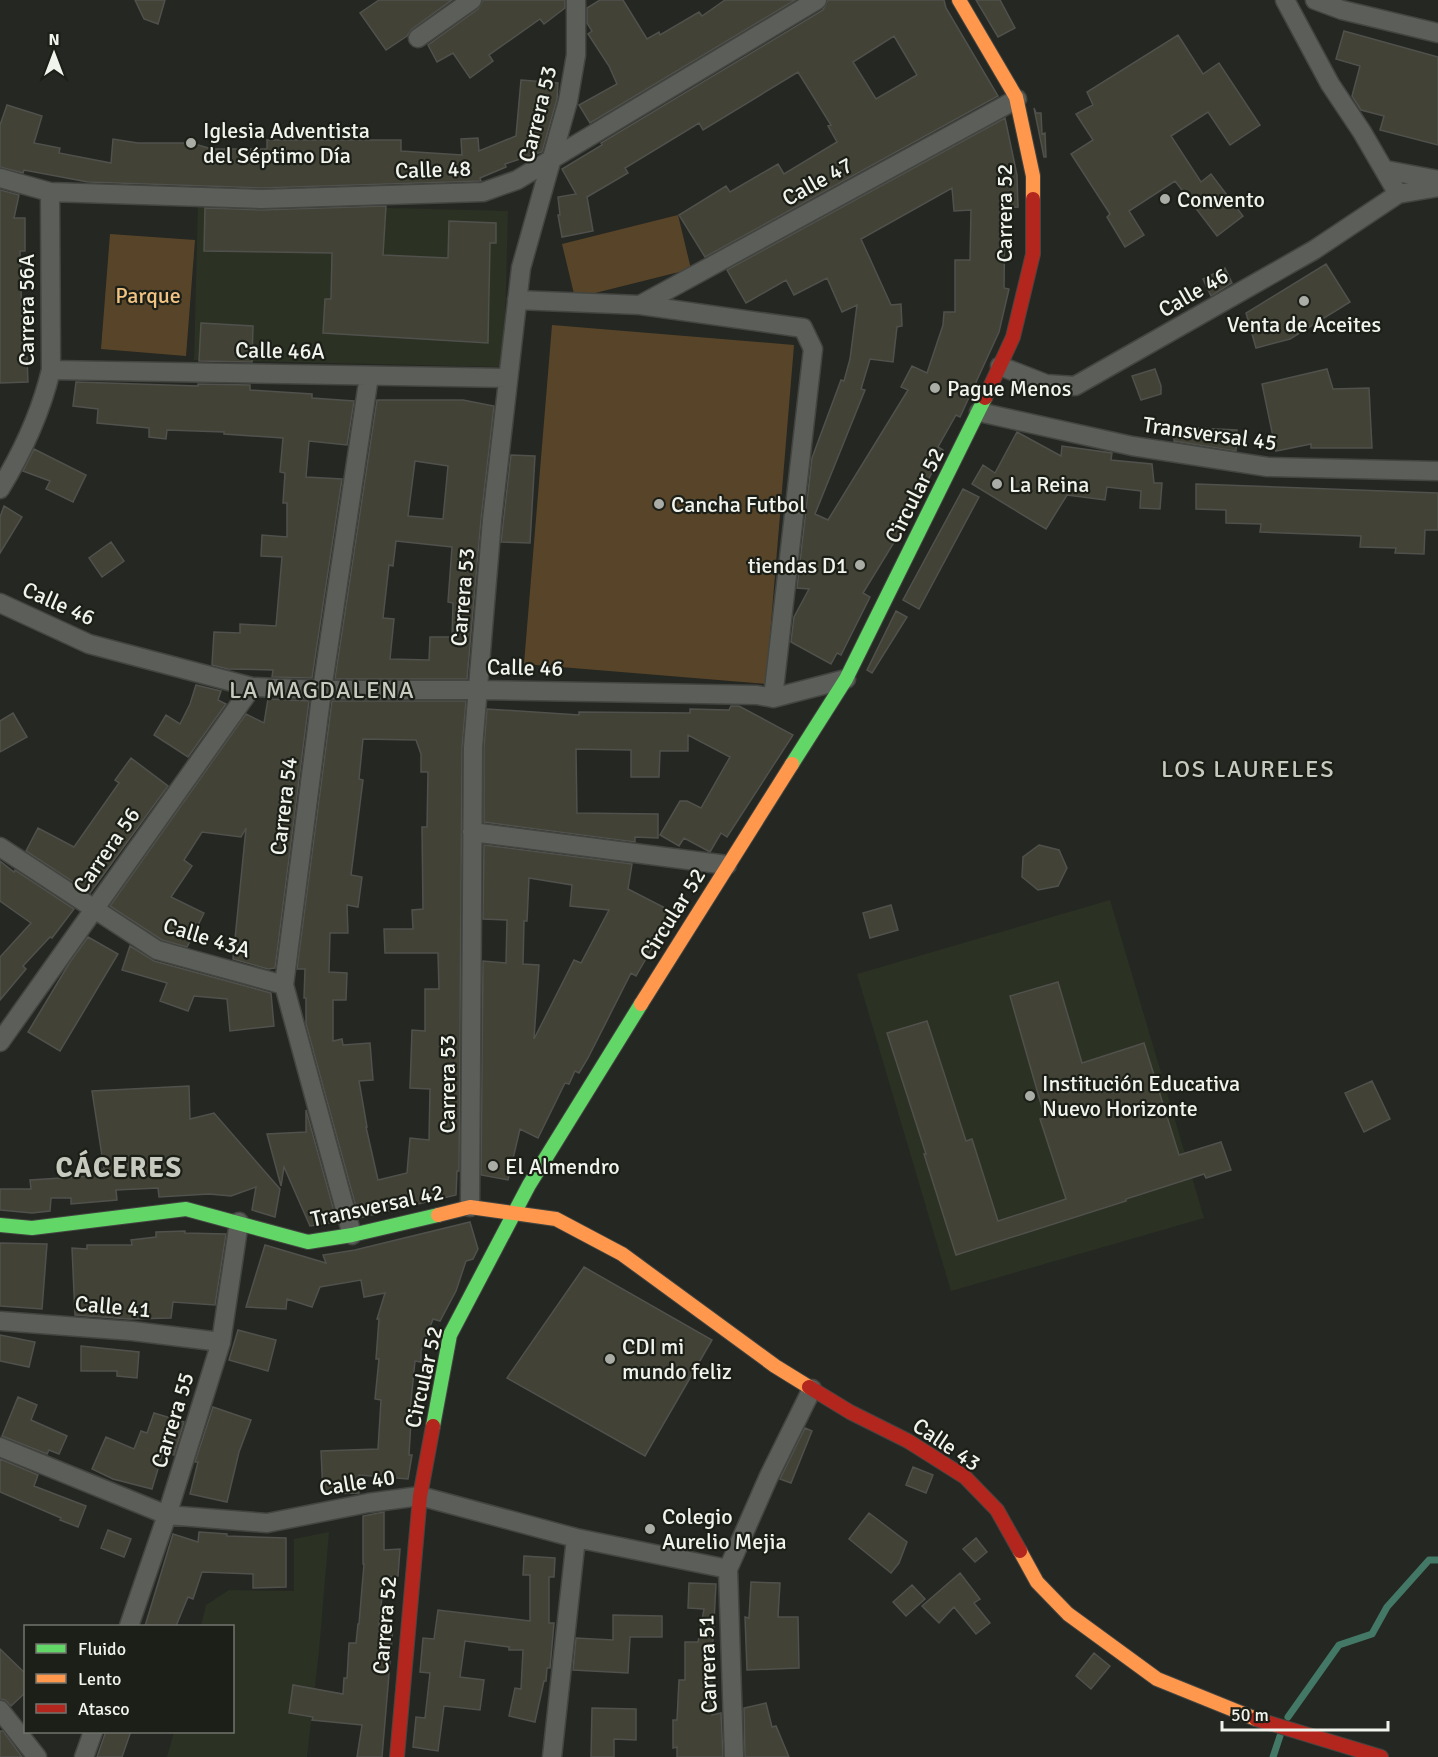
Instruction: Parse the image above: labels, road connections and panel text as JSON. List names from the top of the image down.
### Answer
{
  "streets": {
    "street": [
      "Carrera 53",
      "Calle 48",
      "Calle 47",
      "Carrera 52",
      "Calle 46",
      "Carrera 56A",
      "Calle 46A",
      "Transversal 45",
      "Circular 52",
      "Carrera 54",
      "Carrera 56",
      "Calle 43A",
      "Transversal 42",
      "Calle 41",
      "Carrera 55",
      "Calle 43",
      "Calle 40",
      "Carrera 51"
    ]
  },
  "crossings": [
    ["Carrera 53", "Calle 48"],
    ["Carrera 53", "Calle 46"],
    ["Carrera 53", "Calle 46A"],
    ["Carrera 53", "Transversal 42"],
    ["Calle 48", "Carrera 56A"],
    ["Calle 47", "Carrera 52"],
    ["Carrera 52", "Calle 46"],
    ["Carrera 52", "Circular 52"],
    ["Carrera 52", "Calle 40"],
    ["Calle 46", "Circular 52"],
    ["Calle 46", "Carrera 54"],
    ["Calle 46", "Carrera 56"],
    ["Carrera 56A", "Calle 46A"],
    ["Calle 46A", "Carrera 54"],
    ["Transversal 45", "Circular 52"],
    ["Circular 52", "Transversal 42"],
    ["Circular 52", "Calle 43"],
    ["Circular 52", "Calle 40"],
    ["Carrera 54", "Calle 43A"],
    ["Carrera 54", "Transversal 42"],
    ["Carrera 56", "Calle 43A"],
    ["Transversal 42", "Carrera 55"],
    ["Transversal 42", "Calle 43"],
    ["Calle 41", "Carrera 55"],
    ["Carrera 55", "Calle 40"],
    ["Calle 40", "Carrera 51"]
  ],
  "districts": ["LA MAGDALENA", "LOS LAURELES", "CÁCERES"],
  "parks": ["Parque"],
  "places": [
    "Iglesia Adventista del Séptimo Día",
    "Convento",
    "Venta de Aceites",
    "Pague Menos",
    "La Reina",
    "Cancha Futbol",
    "tiendas D1",
    "Institución Educativa Nuevo Horizonte",
    "El Almendro",
    "CDI mi mundo feliz",
    "Colegio Aurelio Mejia"
  ],
  "legend": ["Fluido", "Lento", "Atasco"],
  "scale_bar": "50 m",
  "north": "top"
}
